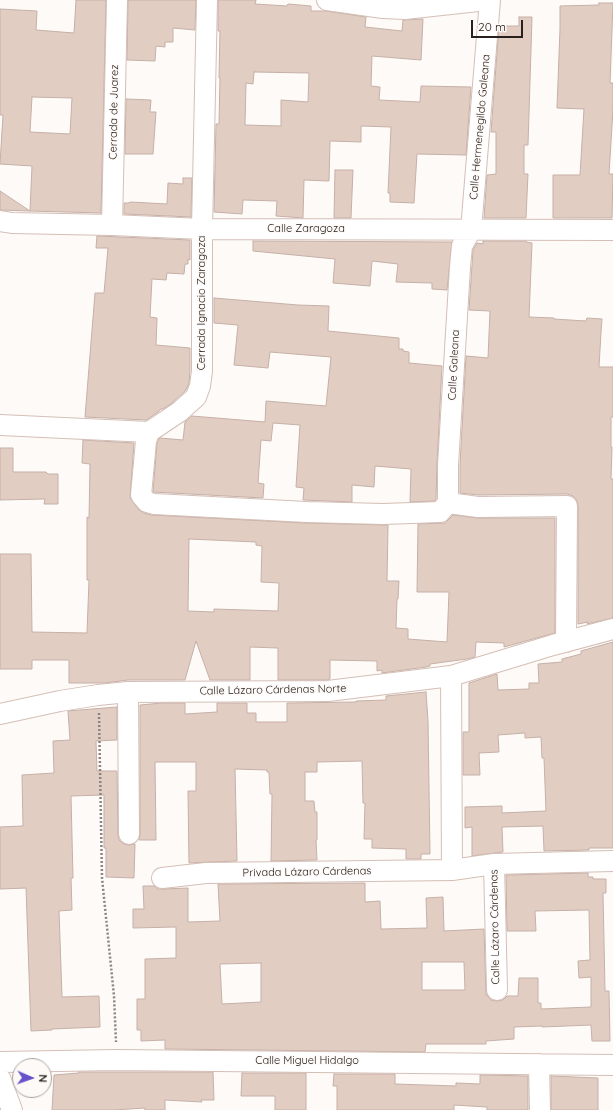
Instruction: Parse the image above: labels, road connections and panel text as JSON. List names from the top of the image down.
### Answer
{
  "streets": {
    "street": [
      "Cerrada de Juarez",
      "Calle Hermenegildo Galeana",
      "Calle Zaragoza",
      "Cerrada Ignacio Zaragoza",
      "Calle Galeana",
      "Calle Lázaro Cárdenas Norte",
      "Privada Lázaro Cárdenas",
      "Calle Lázaro Cárdenas",
      "Calle Miguel Hidalgo"
    ]
  },
  "crossings": [
    ["Cerrada de Juarez", "Calle Zaragoza"],
    ["Calle Hermenegildo Galeana", "Calle Zaragoza"],
    ["Calle Hermenegildo Galeana", "Calle Galeana"],
    ["Calle Zaragoza", "Cerrada Ignacio Zaragoza"],
    ["Calle Zaragoza", "Calle Galeana"],
    ["Privada Lázaro Cárdenas", "Calle Lázaro Cárdenas"]
  ],
  "scale_bar": "20 m",
  "north": "right"
}
